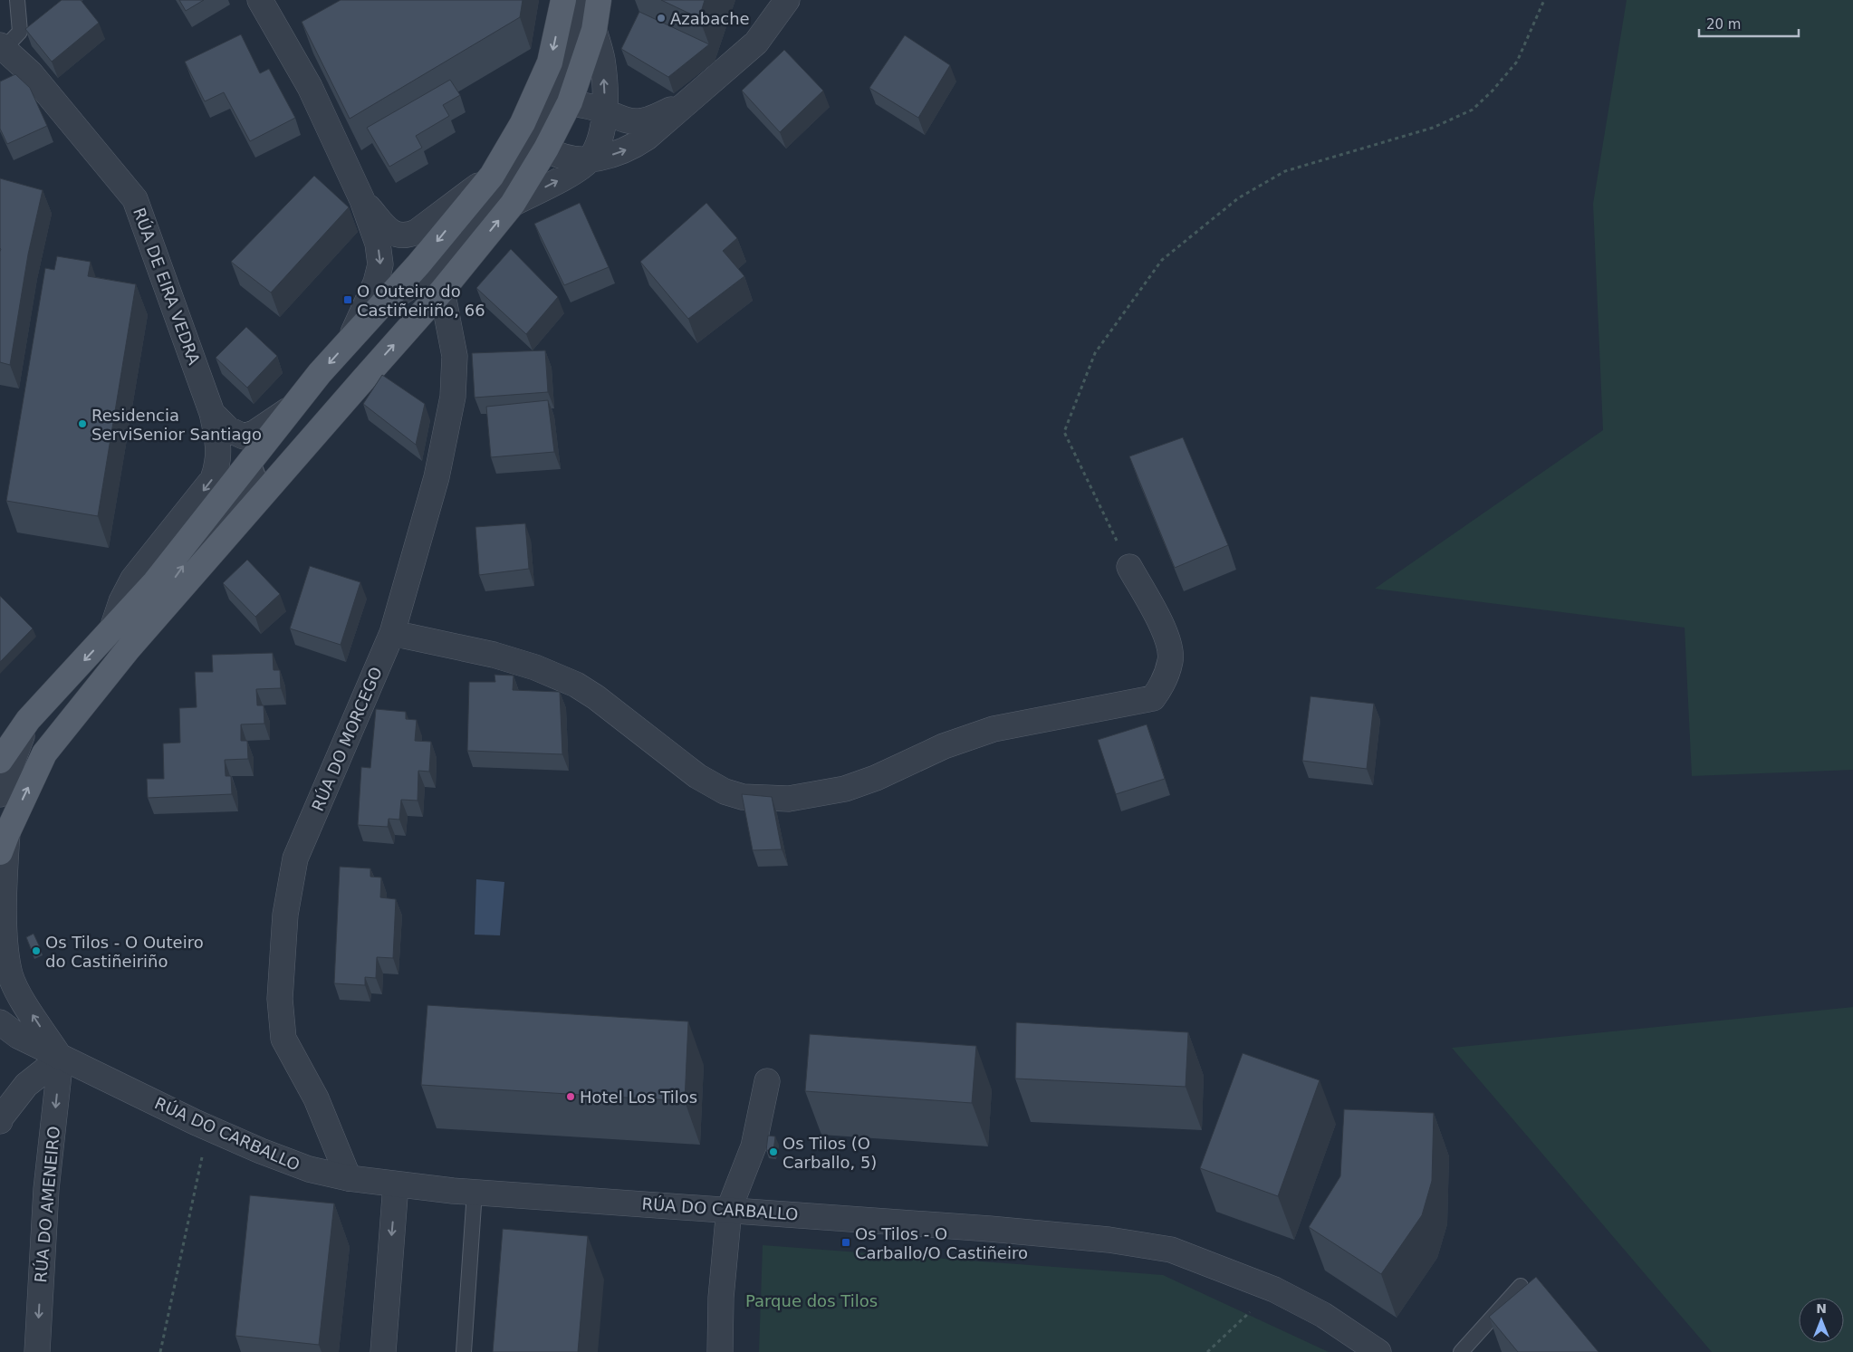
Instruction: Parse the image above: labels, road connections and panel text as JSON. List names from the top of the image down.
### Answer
{
  "streets": {
    "street": [
      "RÚA DE EIRA VEDRA",
      "RÚA DO MORCEGO",
      "RÚA DO CARBALLO",
      "RÚA DO AMENEIRO"
    ]
  },
  "crossings": [
    ["RÚA DO MORCEGO", "RÚA DO CARBALLO"],
    ["RÚA DO CARBALLO", "RÚA DO AMENEIRO"]
  ],
  "one_way": ["RÚA DO AMENEIRO"],
  "parks": ["Parque dos Tilos"],
  "places": {
    "other": [
      "Azabache",
      "Residencia ServiSenior Santiago",
      "Os Tilos - O Outeiro do Castiñeiriño",
      "Hotel Los Tilos",
      "Os Tilos (O Carballo, 5)"
    ],
    "transit": ["O Outeiro do Castiñeiriño, 66", "Os Tilos - O Carballo/O Castiñeiro"]
  },
  "scale_bar": "20 m",
  "north": "top"
}
